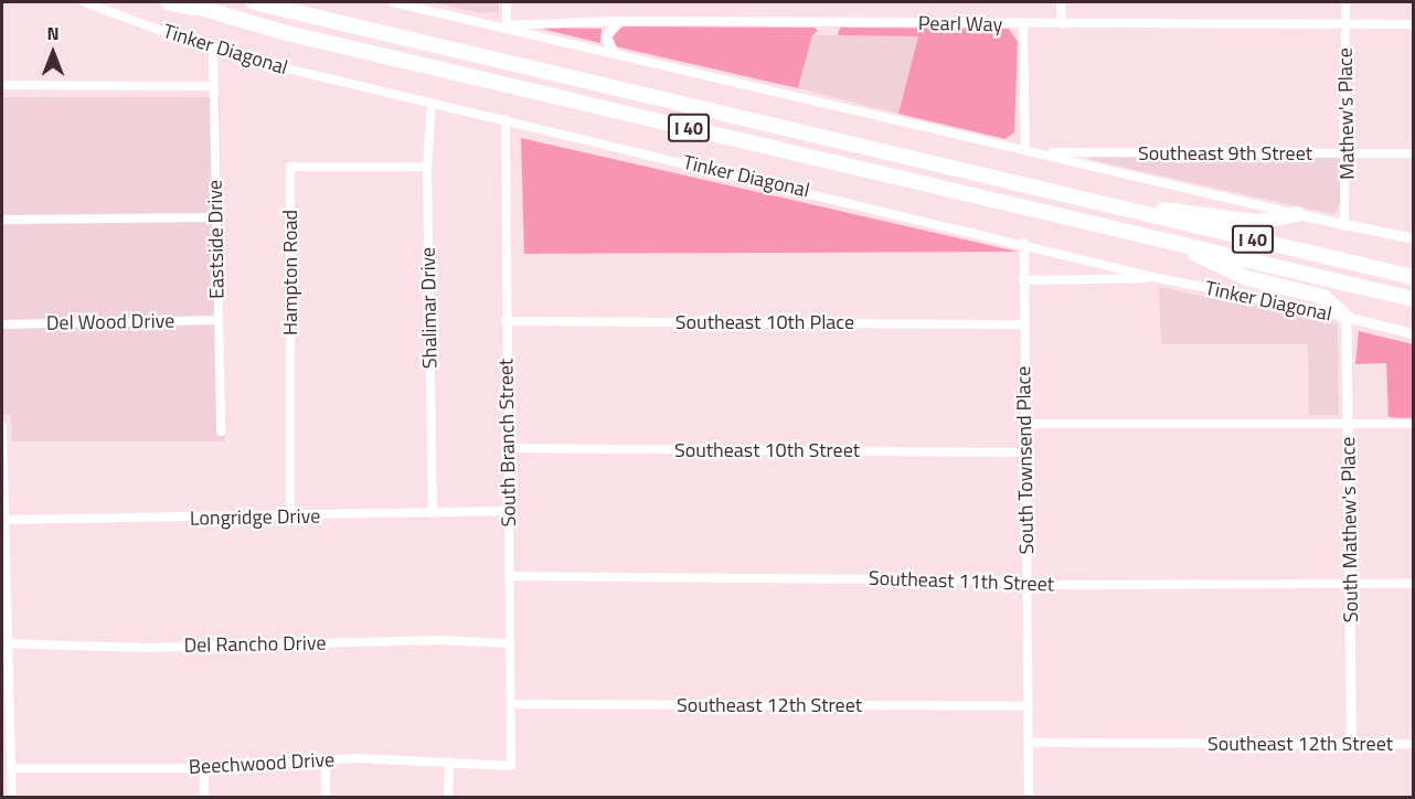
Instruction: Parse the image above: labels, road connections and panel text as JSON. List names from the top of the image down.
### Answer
{
  "streets": {
    "highway": ["Tinker Diagonal", "I 40"],
    "street": [
      "Pearl Way",
      "Mathew's Place",
      "Southeast 9th Street",
      "Eastside Drive",
      "Hampton Road",
      "Shalimar Drive",
      "Del Wood Drive",
      "Southeast 10th Place",
      "South Branch Street",
      "Southeast 10th Street",
      "South Townsend Place",
      "Longridge Drive",
      "South Mathew's Place",
      "Southeast 11th Street",
      "Del Rancho Drive",
      "Southeast 12th Street",
      "Beechwood Drive"
    ]
  },
  "crossings": [
    ["Pearl Way", "Mathew's Place"],
    ["Tinker Diagonal", "Eastside Drive"],
    ["Tinker Diagonal", "Shalimar Drive"],
    ["Tinker Diagonal", "South Branch Street"],
    ["Tinker Diagonal", "South Townsend Place"],
    ["Tinker Diagonal", "South Mathew's Place"],
    ["Mathew's Place", "Southeast 9th Street"],
    ["Eastside Drive", "Del Wood Drive"],
    ["Hampton Road", "Shalimar Drive"],
    ["Hampton Road", "Longridge Drive"],
    ["Shalimar Drive", "Longridge Drive"],
    ["Southeast 10th Place", "South Branch Street"],
    ["Southeast 10th Place", "South Townsend Place"],
    ["South Branch Street", "Southeast 10th Street"],
    ["South Branch Street", "Longridge Drive"],
    ["South Branch Street", "Southeast 11th Street"],
    ["South Branch Street", "Del Rancho Drive"],
    ["South Branch Street", "Southeast 12th Street"],
    ["South Branch Street", "Beechwood Drive"],
    ["Southeast 10th Street", "South Townsend Place"],
    ["South Townsend Place", "Southeast 11th Street"],
    ["South Townsend Place", "Southeast 12th Street"],
    ["South Mathew's Place", "Southeast 11th Street"],
    ["South Mathew's Place", "Southeast 12th Street"]
  ],
  "north": "top"
}
